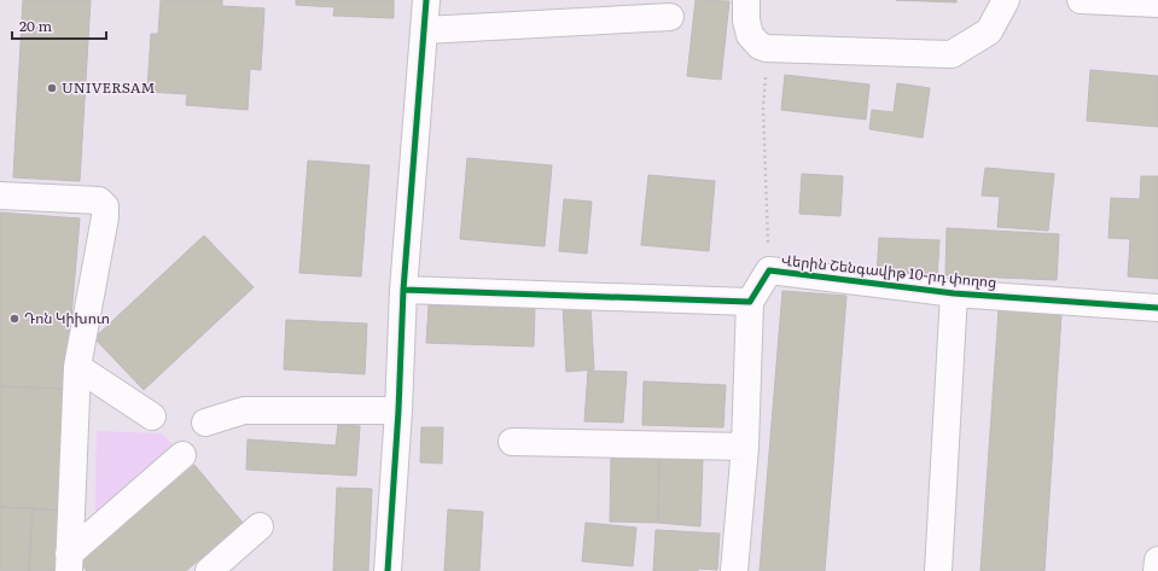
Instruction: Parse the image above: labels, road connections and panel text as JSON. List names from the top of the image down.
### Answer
{
  "streets": {
    "street": ["Վերին Շենգավիթ 10-րդ փողոց"]
  },
  "places": ["UNIVERSAM", "Դոն Կիխոտ"],
  "scale_bar": "20 m"
}
